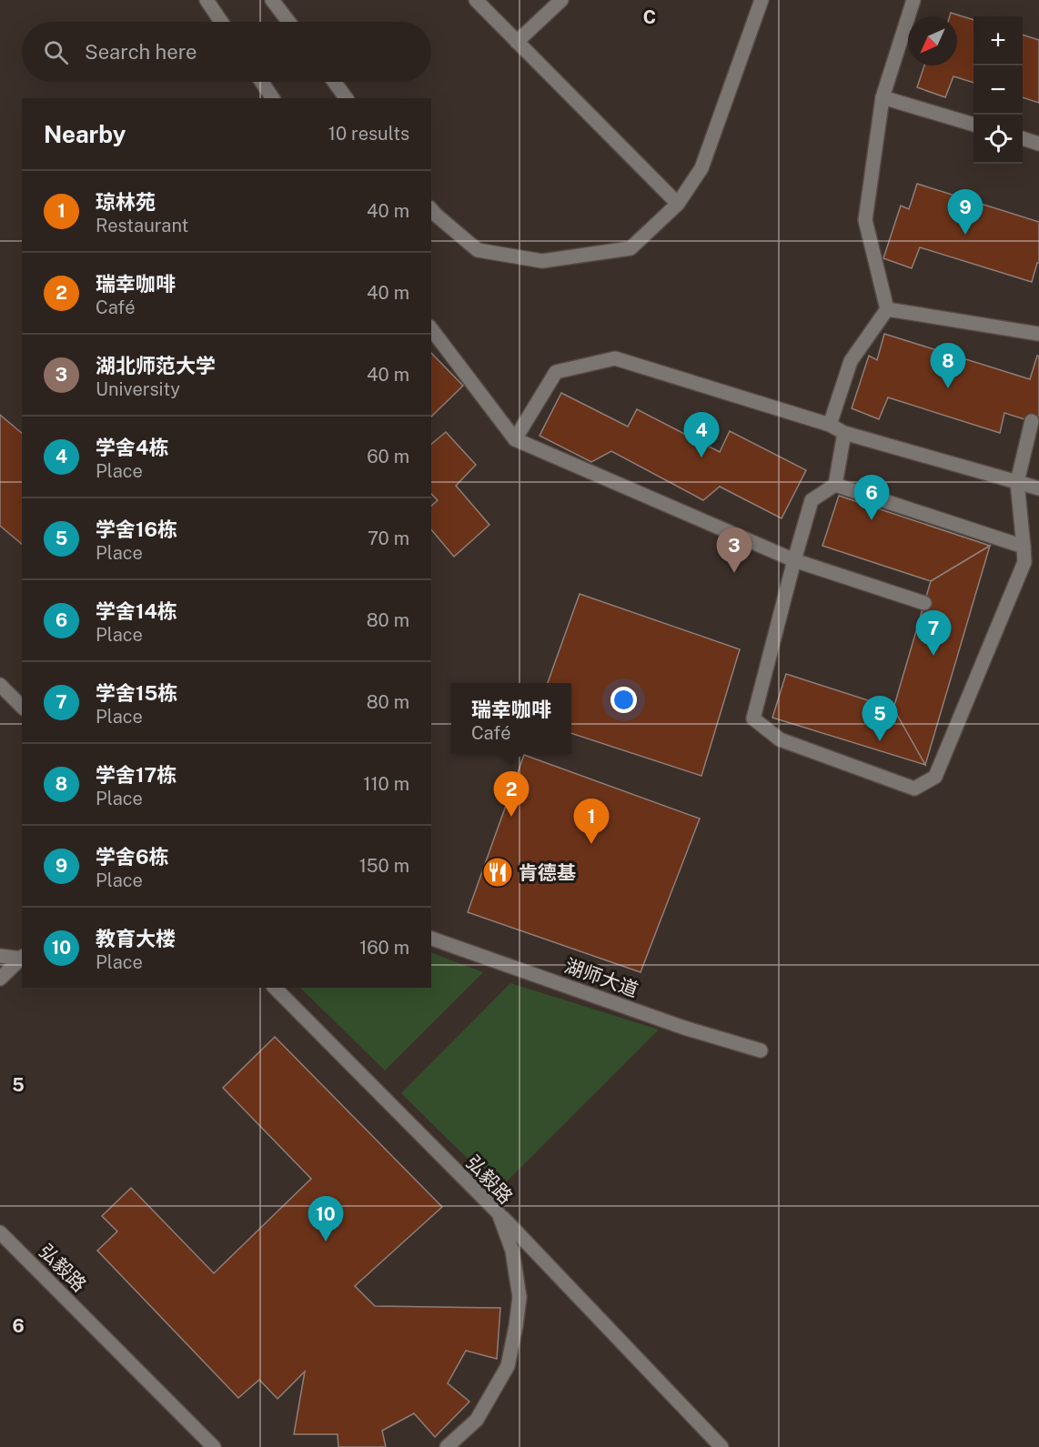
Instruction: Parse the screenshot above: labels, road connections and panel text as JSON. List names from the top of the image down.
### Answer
{
  "streets": {
    "street": ["湖师大道", "弘毅路"]
  },
  "places": {
    "restaurant": ["肯德基"]
  },
  "north": "bottom left",
  "page": {
    "map_buttons": ["+", "−"],
    "search": "Search here",
    "heading": ["Nearby", "10 results"],
    "list": [
      {
        "mark": "1",
        "name": "琼林苑",
        "note": "Restaurant",
        "value": "40 m"
      },
      {
        "mark": "2",
        "name": "瑞幸咖啡",
        "note": "Café",
        "value": "40 m"
      },
      {
        "mark": "3",
        "name": "湖北师范大学",
        "note": "University",
        "value": "40 m"
      },
      {
        "mark": "4",
        "name": "学舍4栋",
        "note": "Place",
        "value": "60 m"
      },
      {
        "mark": "5",
        "name": "学舍16栋",
        "note": "Place",
        "value": "70 m"
      },
      {
        "mark": "6",
        "name": "学舍14栋",
        "note": "Place",
        "value": "80 m"
      },
      {
        "mark": "7",
        "name": "学舍15栋",
        "note": "Place",
        "value": "80 m"
      },
      {
        "mark": "8",
        "name": "学舍17栋",
        "note": "Place",
        "value": "110 m"
      },
      {
        "mark": "9",
        "name": "学舍6栋",
        "note": "Place",
        "value": "150 m"
      },
      {
        "mark": "10",
        "name": "教育大楼",
        "note": "Place",
        "value": "160 m"
      }
    ],
    "pins": [
      "9",
      "8",
      "4",
      "6",
      "3",
      "7",
      "5",
      "2",
      "1",
      "10"
    ],
    "popup": ["瑞幸咖啡", "Café"]
  },
  "grid": {
    "columns": ["C"],
    "rows": ["5", "6"]
  }
}
